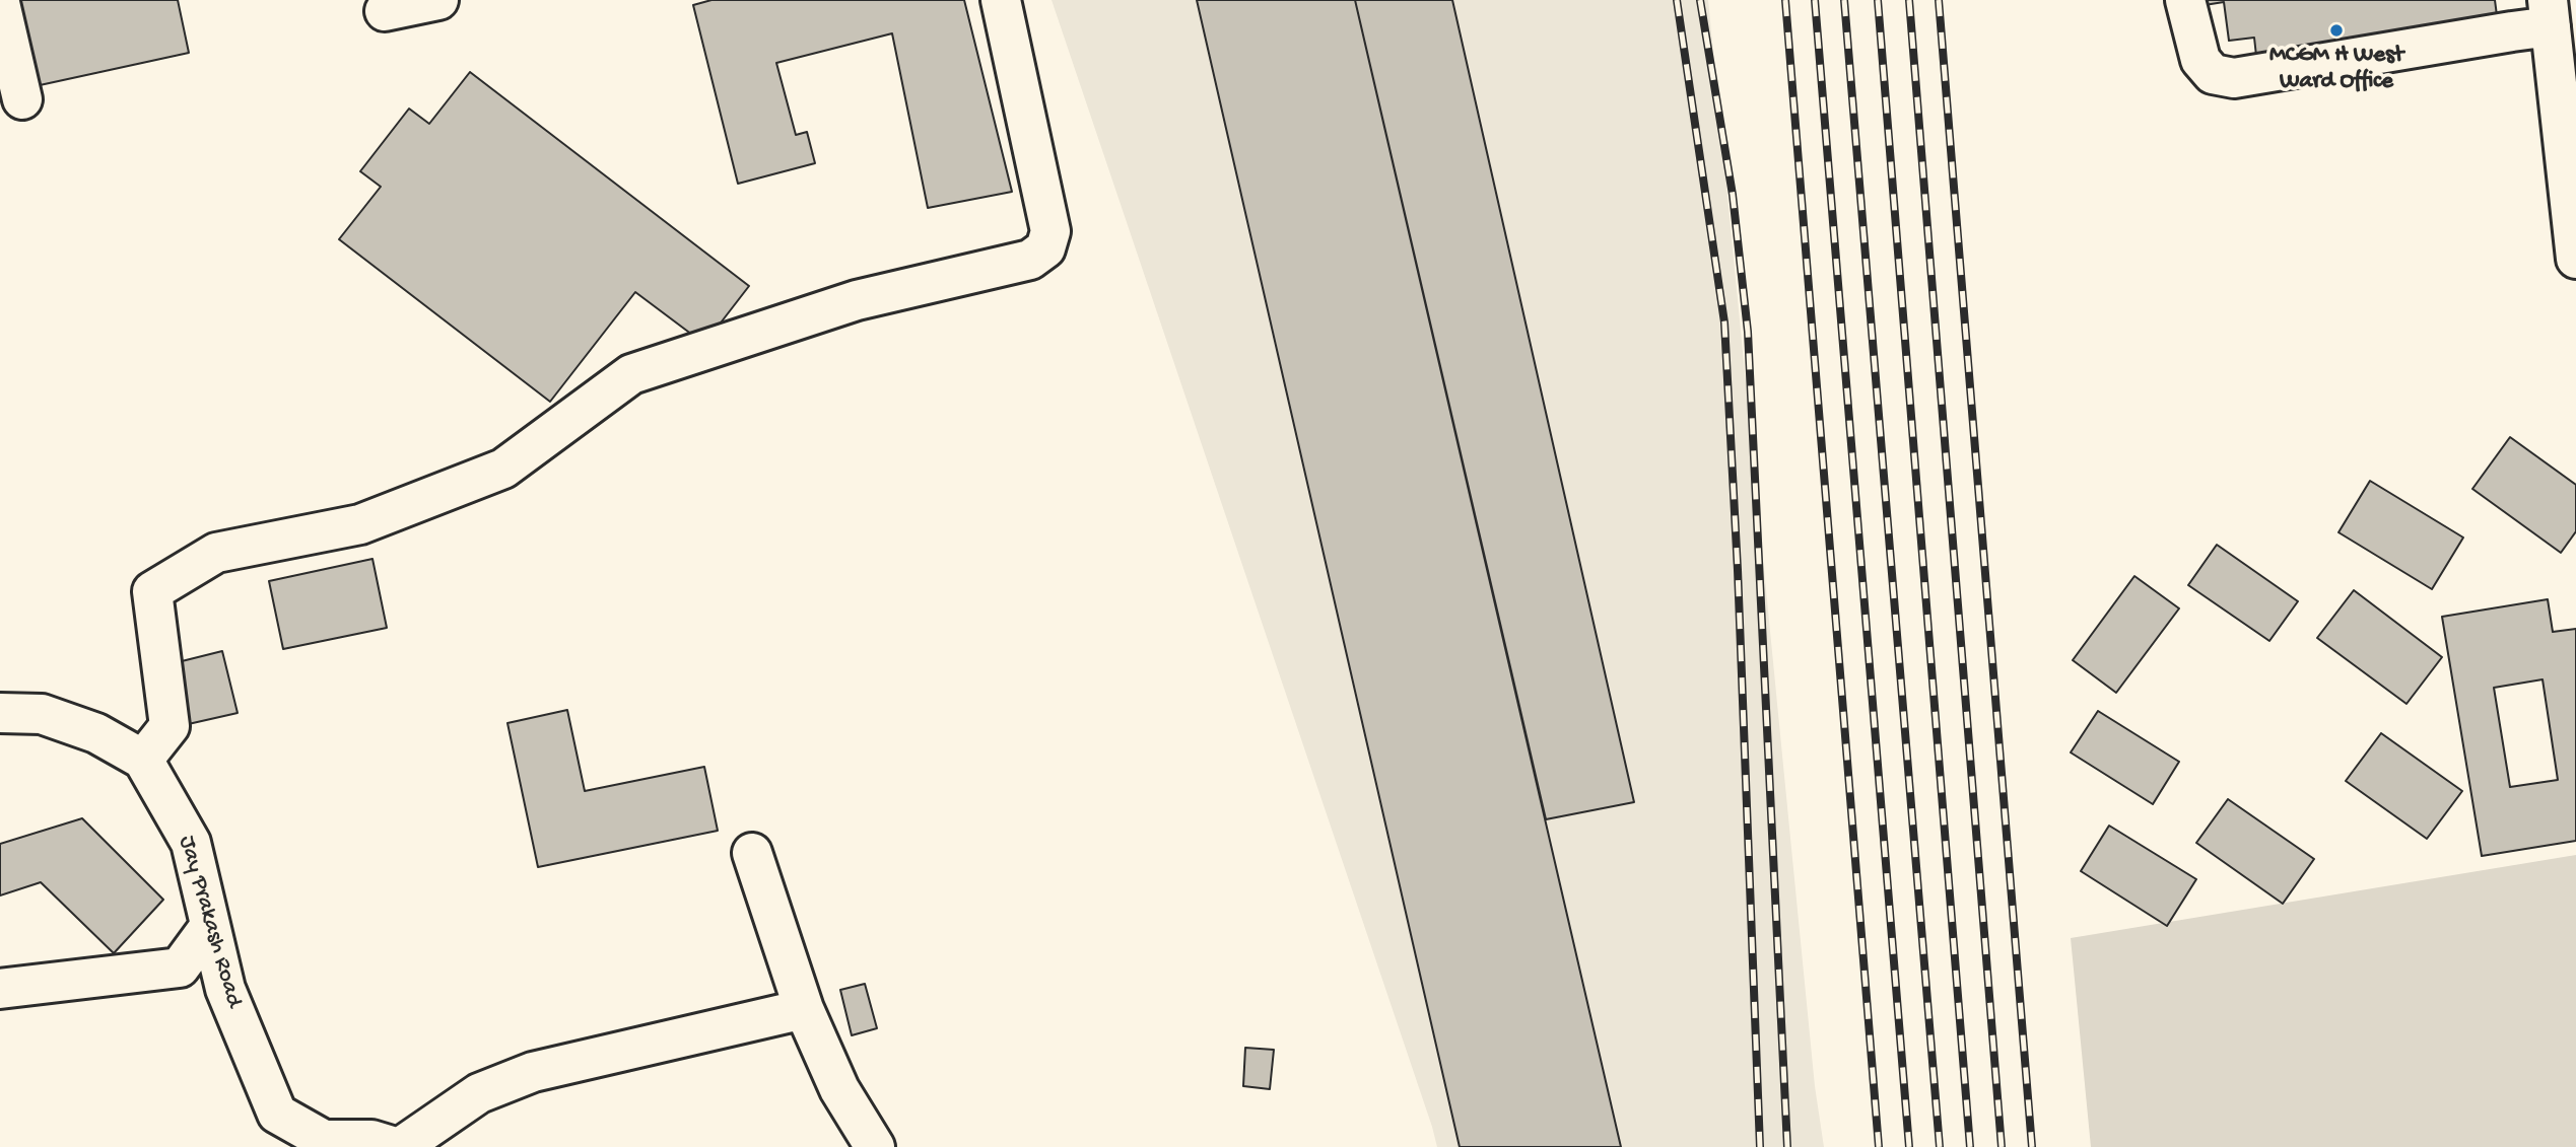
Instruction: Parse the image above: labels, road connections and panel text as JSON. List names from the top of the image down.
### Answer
{
  "streets": {
    "street": ["Jay Prakash Road"]
  },
  "places": ["MCGM H West Ward Office"]
}
